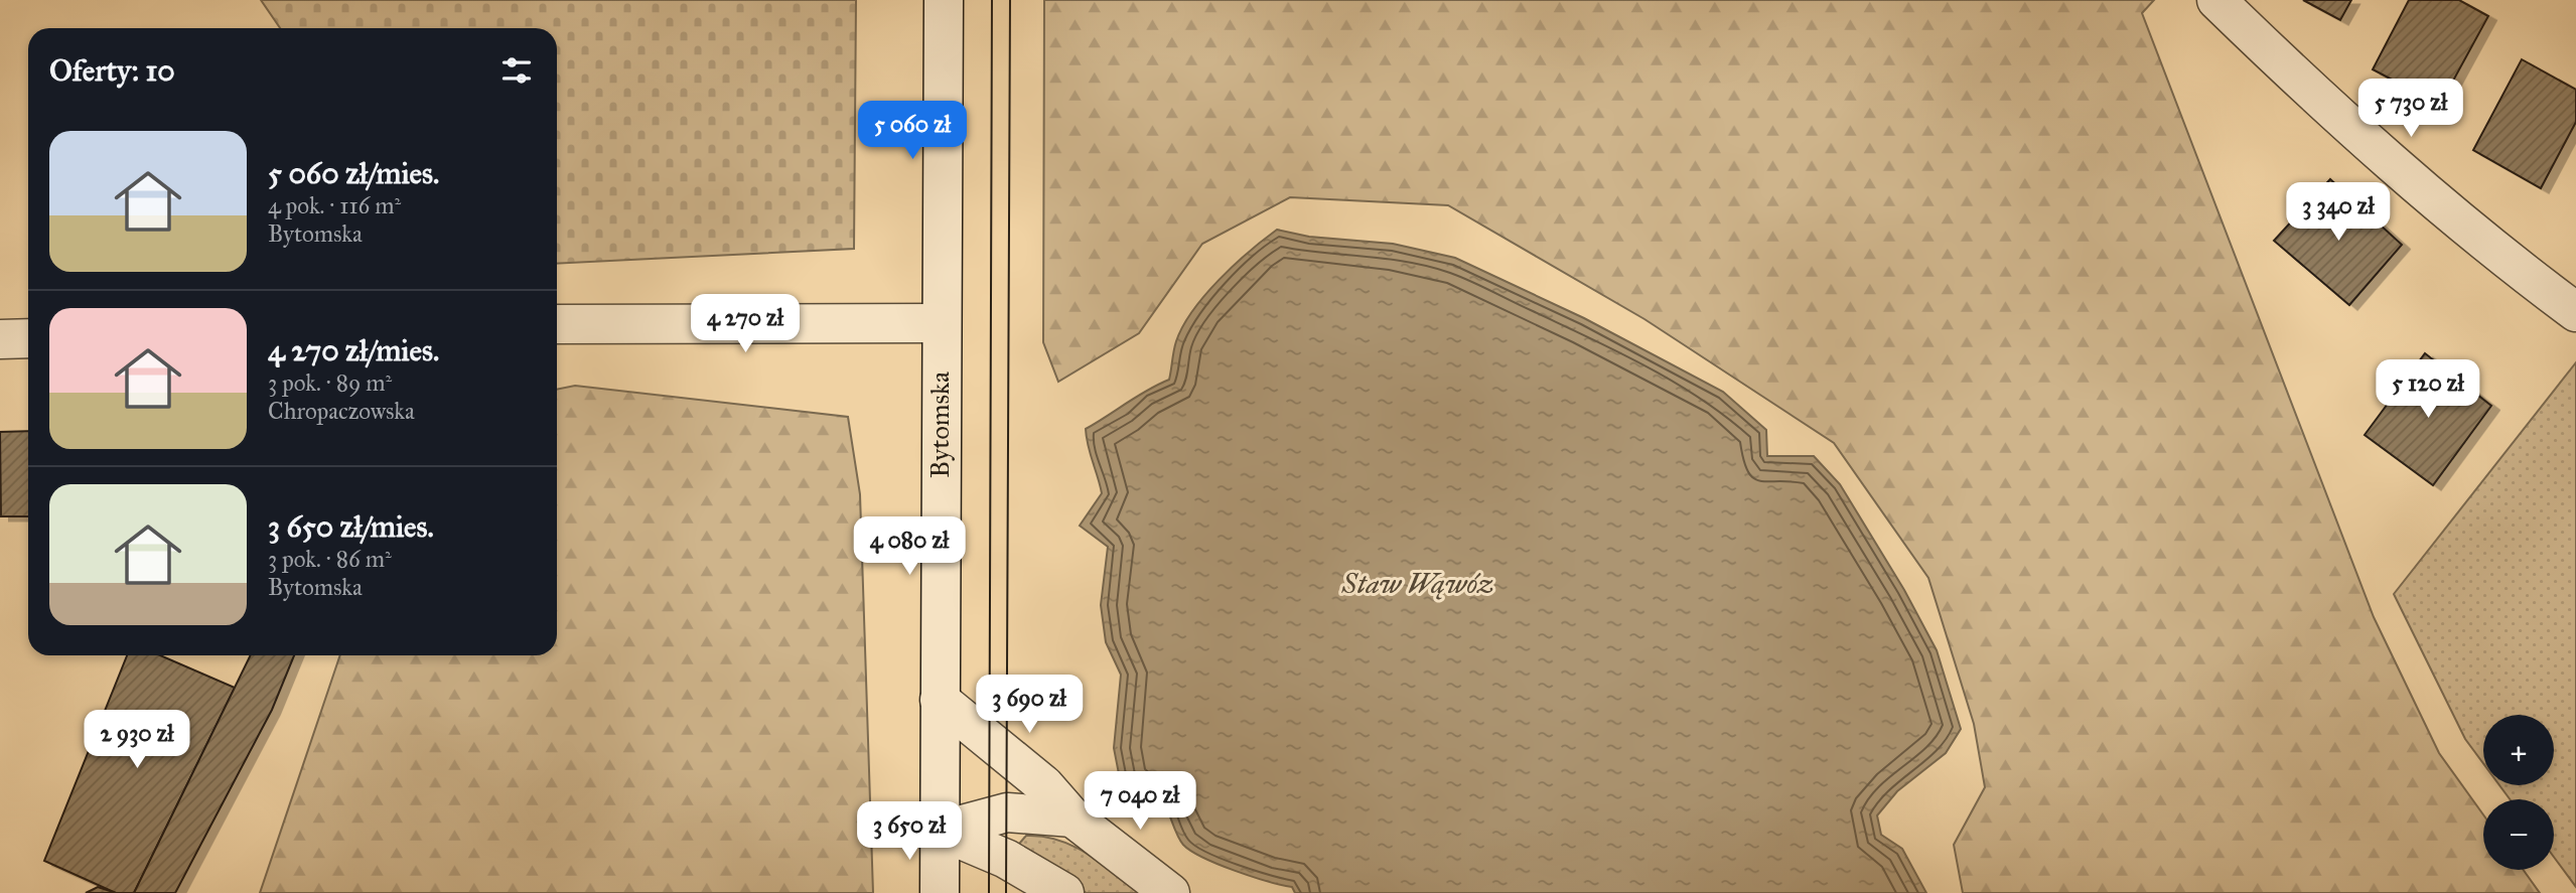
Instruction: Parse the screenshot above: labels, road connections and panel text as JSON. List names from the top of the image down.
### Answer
{
  "streets": {
    "street": ["Bytomska"]
  },
  "water": ["Staw Wąwóz"],
  "page": {
    "heading": "Oferty: 10",
    "price": [
      "5 730 zł",
      "5 060 zł",
      "3 340 zł",
      "4 270 zł",
      "5 120 zł",
      "4 080 zł",
      "3 690 zł",
      "2 930 zł",
      "7 040 zł",
      "3 650 zł"
    ],
    "list": [
      {
        "name": "5 060 zł/mies.",
        "note": "4 pok. · 116 m² · Bytomska"
      },
      {
        "name": "4 270 zł/mies.",
        "note": "3 pok. · 89 m² · Chropaczowska"
      },
      {
        "name": "3 650 zł/mies.",
        "note": "3 pok. · 86 m² · Bytomska"
      }
    ],
    "map_buttons": ["+", "−"]
  }
}
